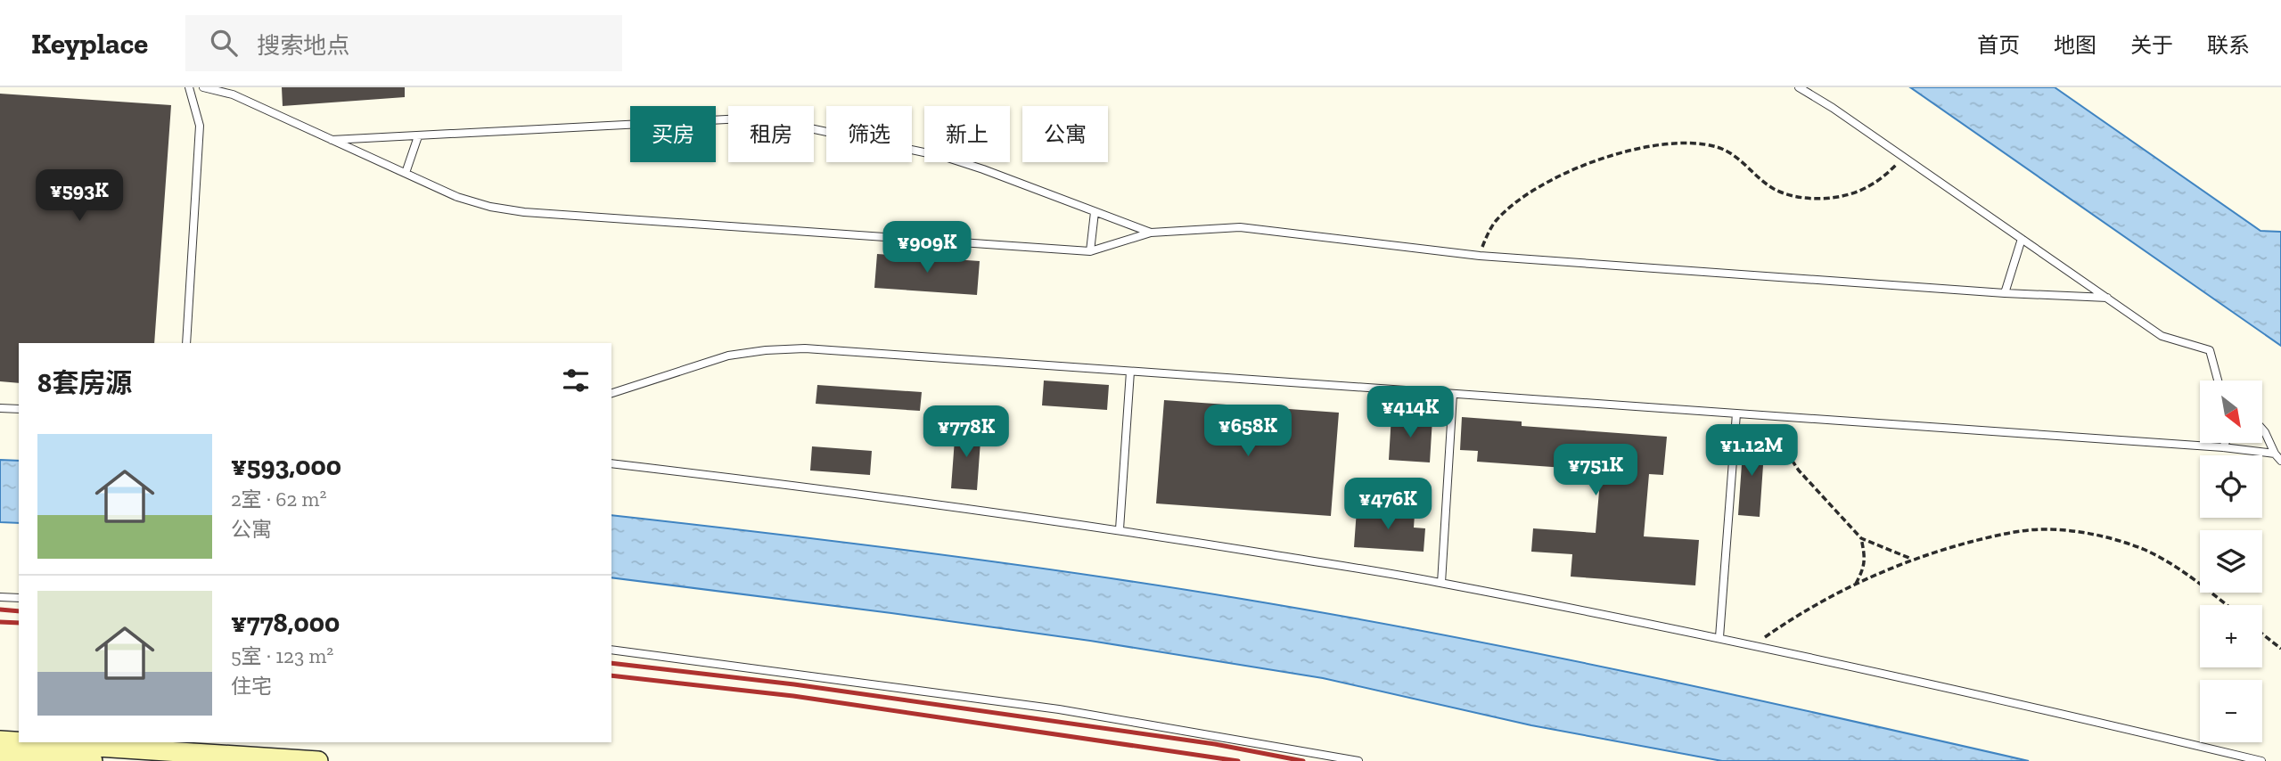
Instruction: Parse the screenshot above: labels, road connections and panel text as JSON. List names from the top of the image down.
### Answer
{
  "north": "bottom right",
  "page": {
    "header": "Keyplace",
    "search": "搜索地点",
    "nav": [
      "首页",
      "地图",
      "关于",
      "联系"
    ],
    "chip": [
      "买房",
      "租房",
      "筛选",
      "新上",
      "公寓"
    ],
    "price": [
      "¥593K",
      "¥909K",
      "¥414K",
      "¥658K",
      "¥778K",
      "¥1.12M",
      "¥751K",
      "¥476K"
    ],
    "heading": "8套房源",
    "map_buttons": ["+", "−"],
    "list": [
      {
        "name": "¥593,000",
        "note": "2室 · 62 m² · 公寓"
      },
      {
        "name": "¥778,000",
        "note": "5室 · 123 m² · 住宅"
      }
    ]
  }
}
